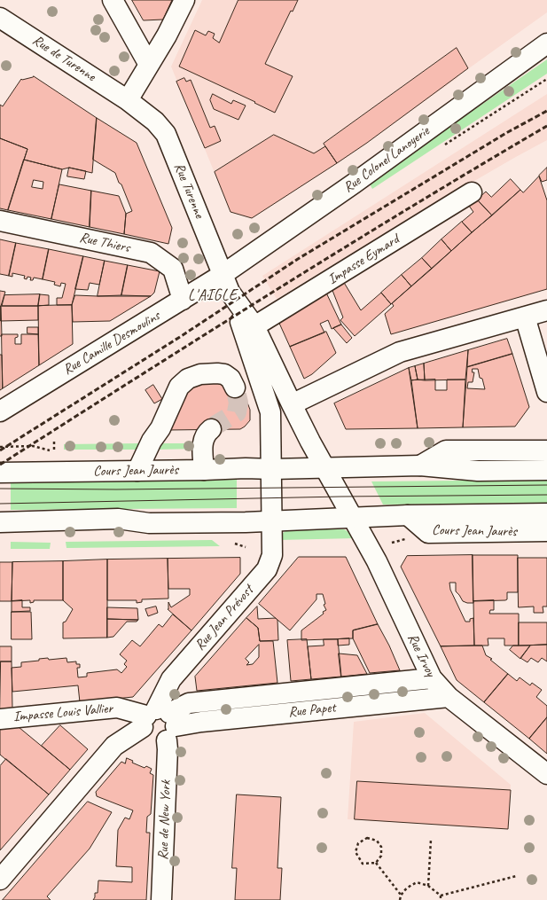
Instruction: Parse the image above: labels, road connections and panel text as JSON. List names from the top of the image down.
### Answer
{
  "streets": {
    "street": [
      "Rue de Turenne",
      "Rue Colonel Lanoyerie",
      "Rue Turenne",
      "Rue Thiers",
      "Impasse Eymard",
      "Rue Camille Desmoulins",
      "Cours Jean Jaurès",
      "Rue Jean Prévost",
      "Rue Irvoy",
      "Rue Papet",
      "Impasse Louis Vallier",
      "Rue de New York"
    ]
  },
  "crossings": [
    ["Rue de Turenne", "Rue Turenne"],
    ["Rue Colonel Lanoyerie", "Rue Turenne"],
    ["Rue Colonel Lanoyerie", "Rue Camille Desmoulins"],
    ["Rue Turenne", "Impasse Eymard"],
    ["Rue Turenne", "Rue Camille Desmoulins"],
    ["Rue Turenne", "Cours Jean Jaurès"],
    ["Rue Thiers", "Rue Camille Desmoulins"],
    ["Cours Jean Jaurès", "Rue Jean Prévost"],
    ["Cours Jean Jaurès", "Rue Irvoy"],
    ["Rue Jean Prévost", "Rue Papet"],
    ["Rue Jean Prévost", "Impasse Louis Vallier"],
    ["Rue Jean Prévost", "Rue de New York"],
    ["Rue Irvoy", "Rue Papet"],
    ["Rue Papet", "Impasse Louis Vallier"],
    ["Rue Papet", "Rue de New York"],
    ["Impasse Louis Vallier", "Rue de New York"]
  ],
  "districts": ["L'AIGLE"]
}
